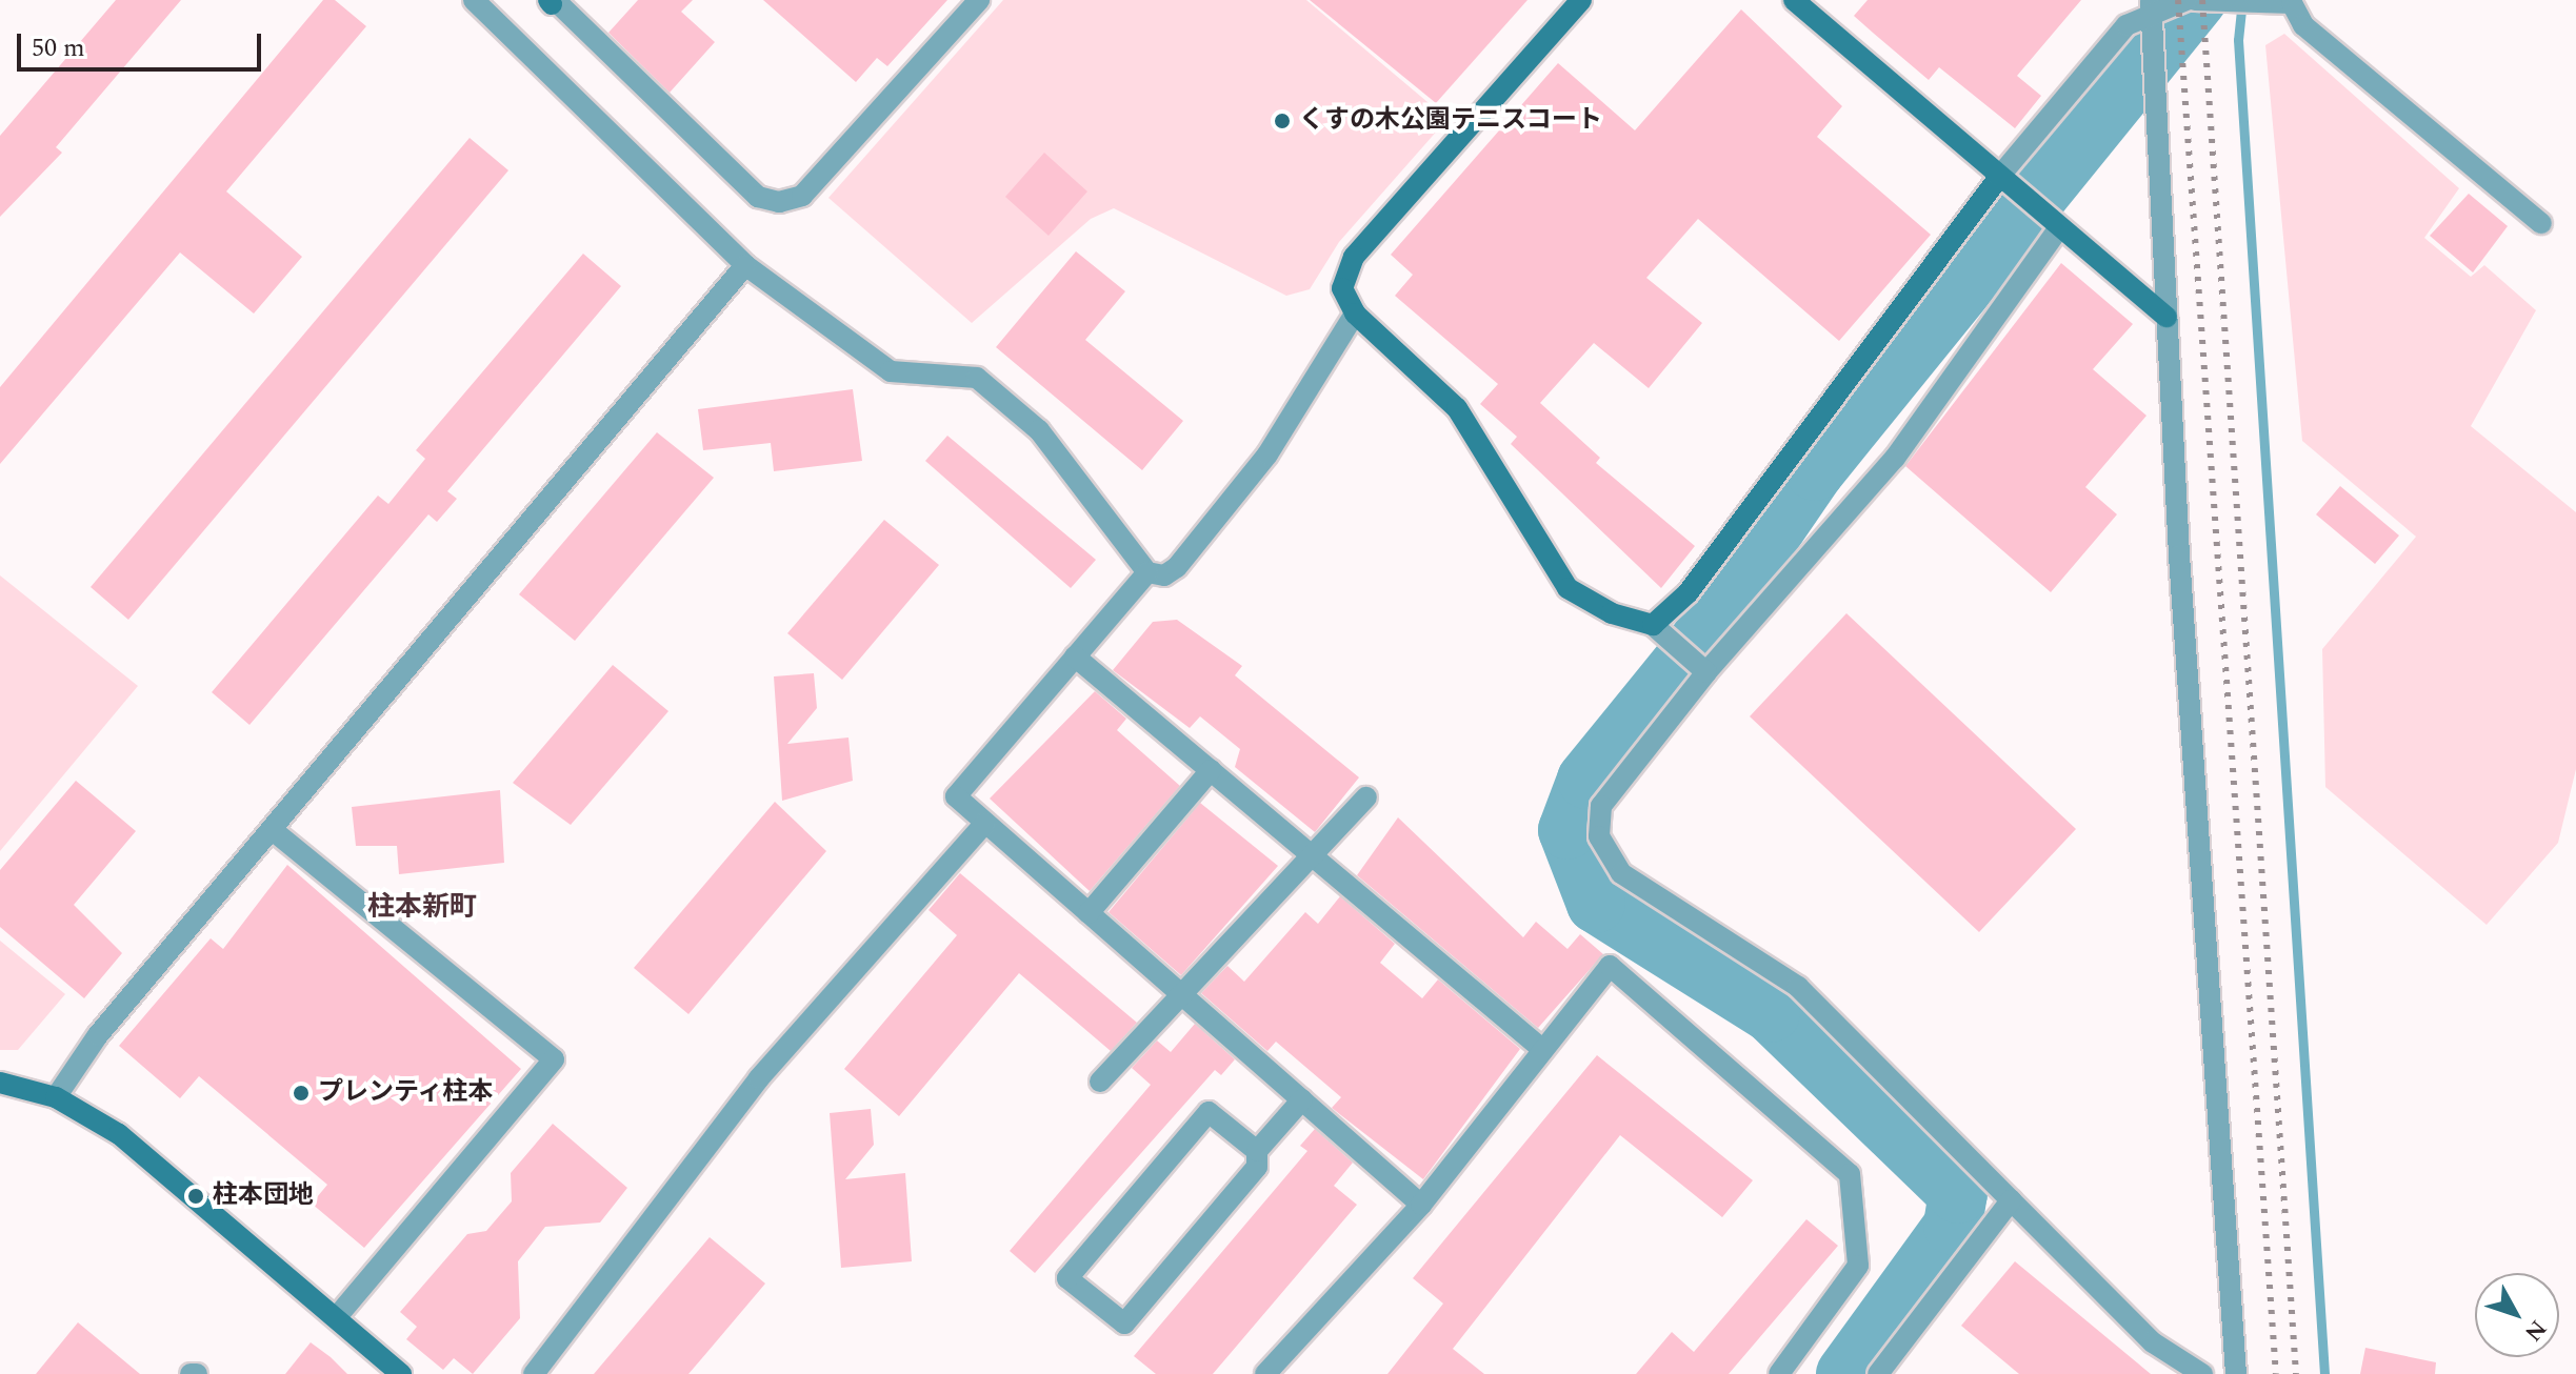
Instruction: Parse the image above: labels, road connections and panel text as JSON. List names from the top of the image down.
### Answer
{
  "districts": ["柱本新町"],
  "places": ["くすの木公園テニスコート", "プレンティ柱本", "柱本団地"],
  "scale_bar": "50 m",
  "north": "bottom right"
}
